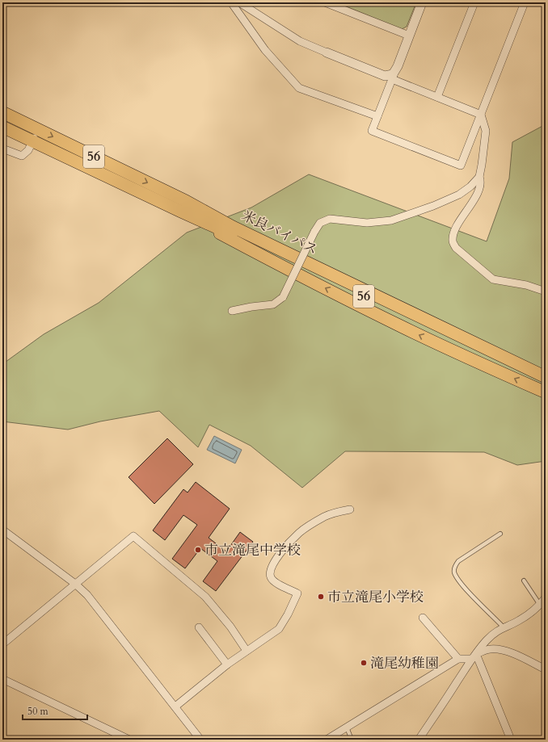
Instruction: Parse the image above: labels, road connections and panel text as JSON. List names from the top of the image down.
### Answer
{
  "streets": {
    "main road": ["56", "米良バイパス"]
  },
  "places": ["市立滝尾中学校", "市立滝尾小学校", "滝尾幼稚園"],
  "scale_bar": "50 m"
}
